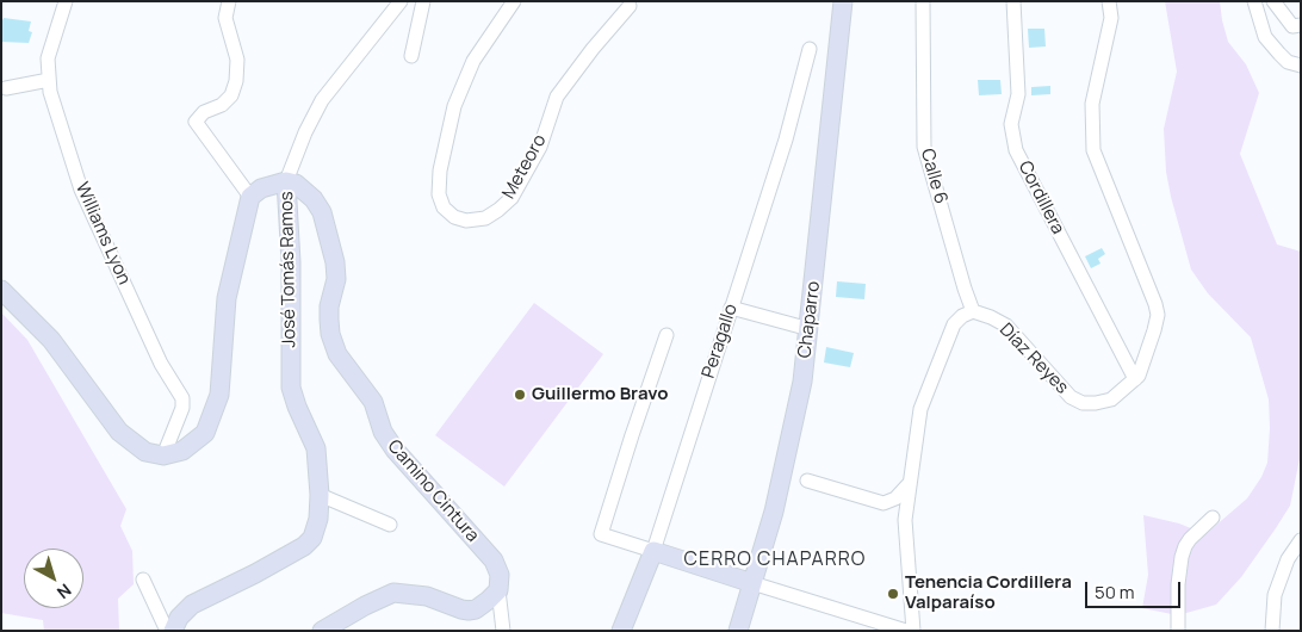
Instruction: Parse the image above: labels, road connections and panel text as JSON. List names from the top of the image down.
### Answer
{
  "streets": {
    "street": [
      "Meteoro",
      "Calle 6",
      "Cordillera",
      "Williams Lyon",
      "José Tomás Ramos",
      "Chaparro",
      "Peragallo",
      "Díaz Reyes",
      "Camino Cintura"
    ]
  },
  "crossings": [
    ["Calle 6", "Díaz Reyes"],
    ["Cordillera", "Díaz Reyes"],
    ["José Tomás Ramos", "Camino Cintura"]
  ],
  "districts": ["CERRO CHAPARRO"],
  "places": ["Guillermo Bravo", "Tenencia Cordillera Valparaíso"],
  "scale_bar": "50 m",
  "north": "bottom right"
}
